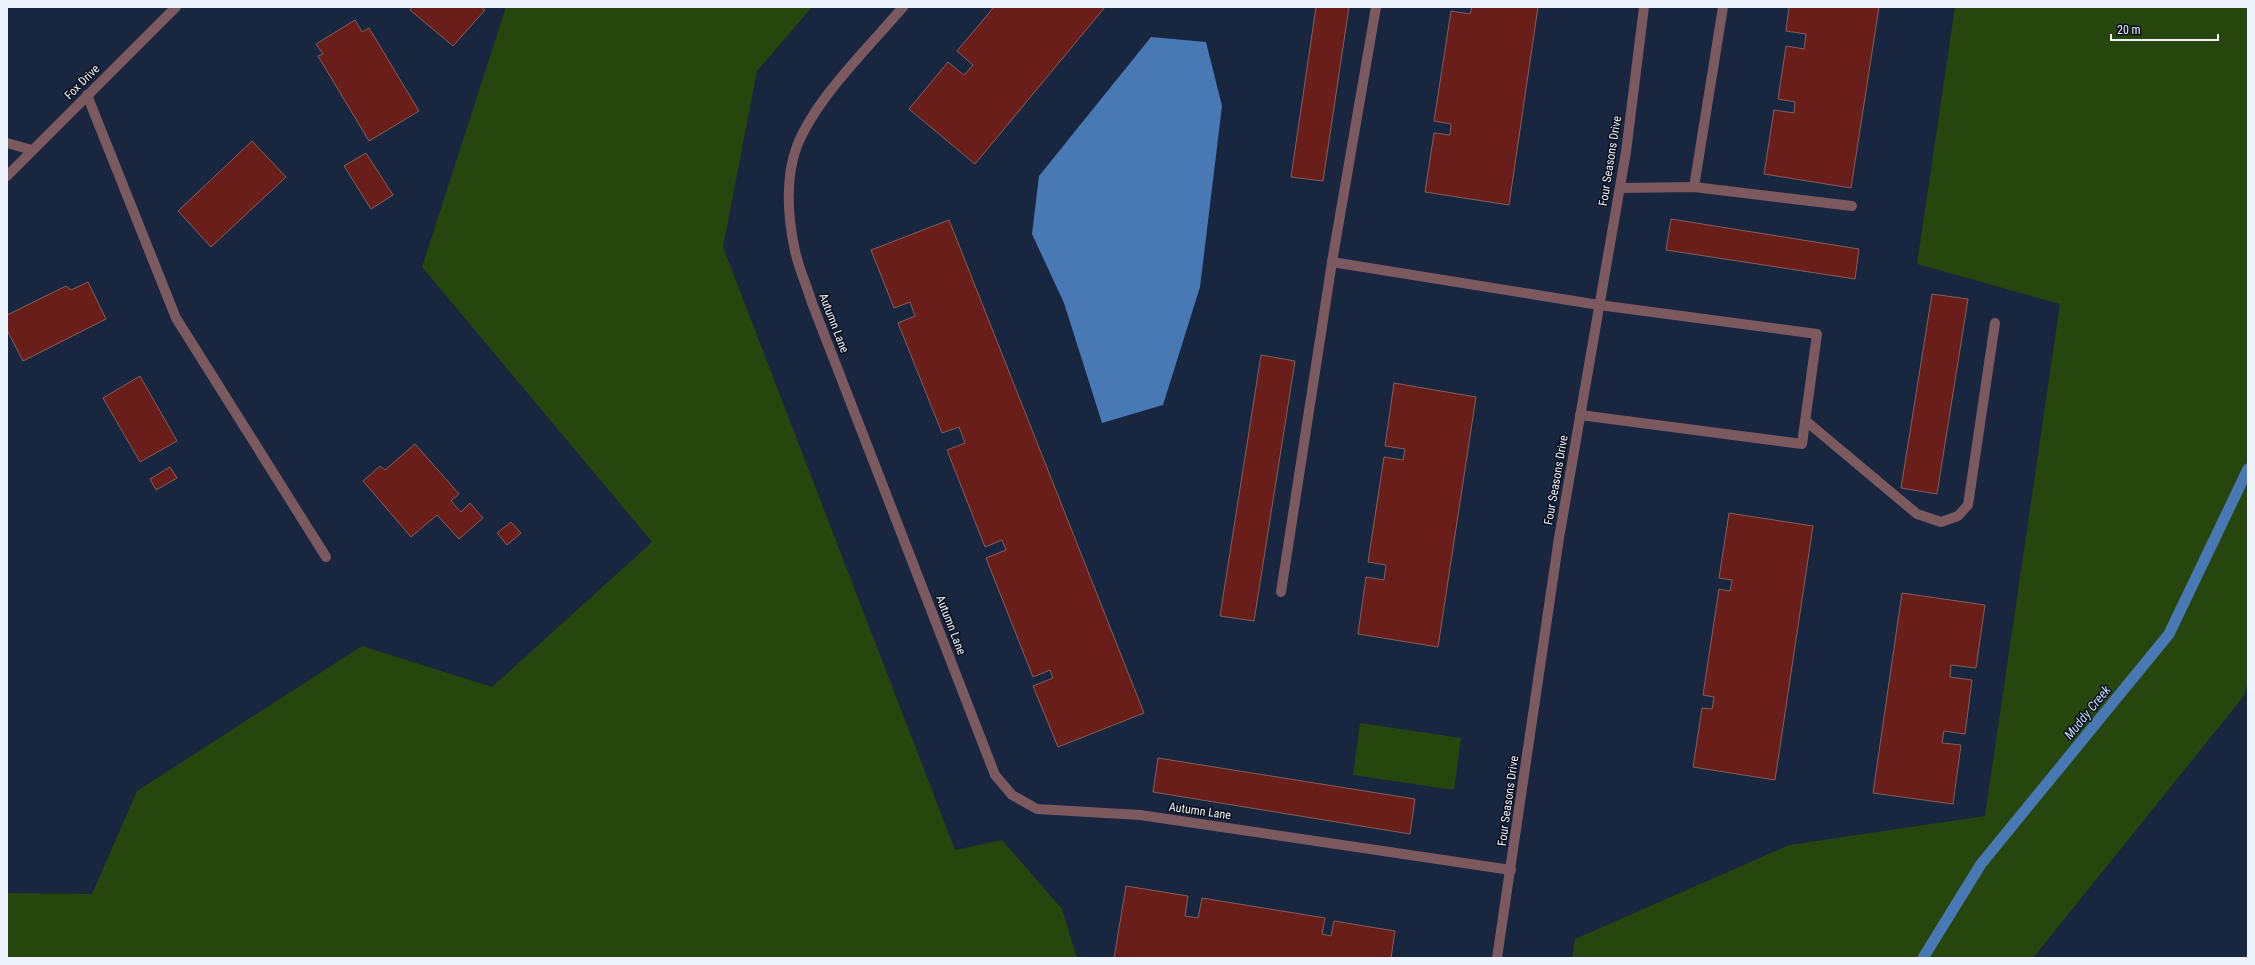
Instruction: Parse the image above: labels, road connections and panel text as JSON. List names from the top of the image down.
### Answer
{
  "streets": {
    "street": ["Fox Drive", "Four Seasons Drive", "Autumn Lane"]
  },
  "crossings": [
    ["Four Seasons Drive", "Autumn Lane"]
  ],
  "water": ["Muddy Creek"],
  "scale_bar": "20 m"
}
